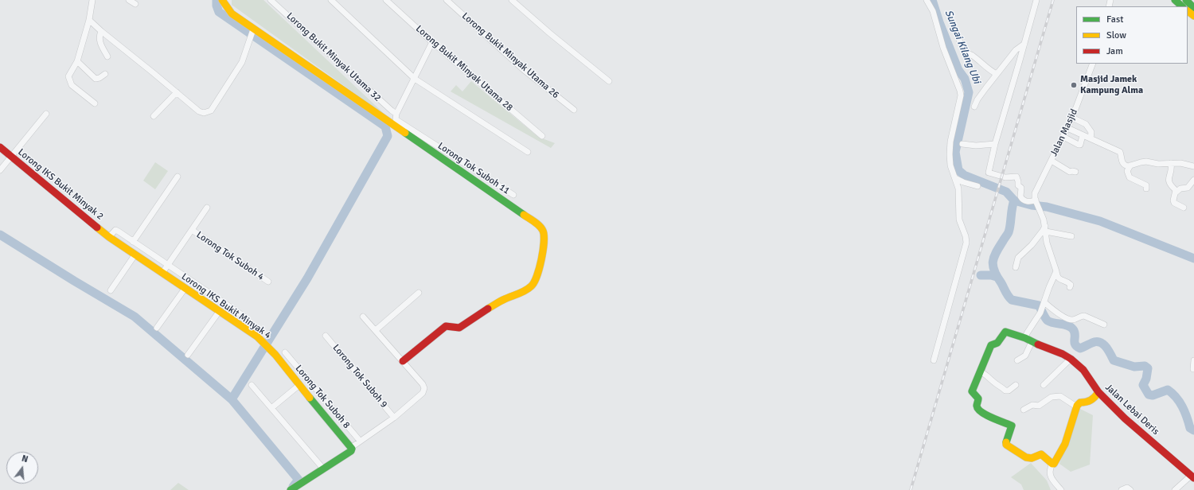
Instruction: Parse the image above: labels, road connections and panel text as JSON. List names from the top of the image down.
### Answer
{
  "streets": {
    "street": [
      "Lorong Bukit Minyak Utama 26",
      "Lorong Bukit Minyak Utama 32",
      "Lorong Bukit Minyak Utama 28",
      "Jalan Masjid",
      "Lorong Tok Suboh 11",
      "Lorong IKS Bukit Minyak 2",
      "Lorong Tok Suboh 4",
      "Lorong IKS Bukit Minyak 4",
      "Lorong Tok Suboh 9",
      "Lorong Tok Suboh 8",
      "Jalan Lebai Deris"
    ]
  },
  "crossings": [
    ["Lorong IKS Bukit Minyak 2", "Lorong IKS Bukit Minyak 4"]
  ],
  "water": ["Sungai Kilang Ubi"],
  "places": ["Masjid Jamek Kampung Alma"],
  "legend": ["Fast", "Slow", "Jam"],
  "north": "top"
}
